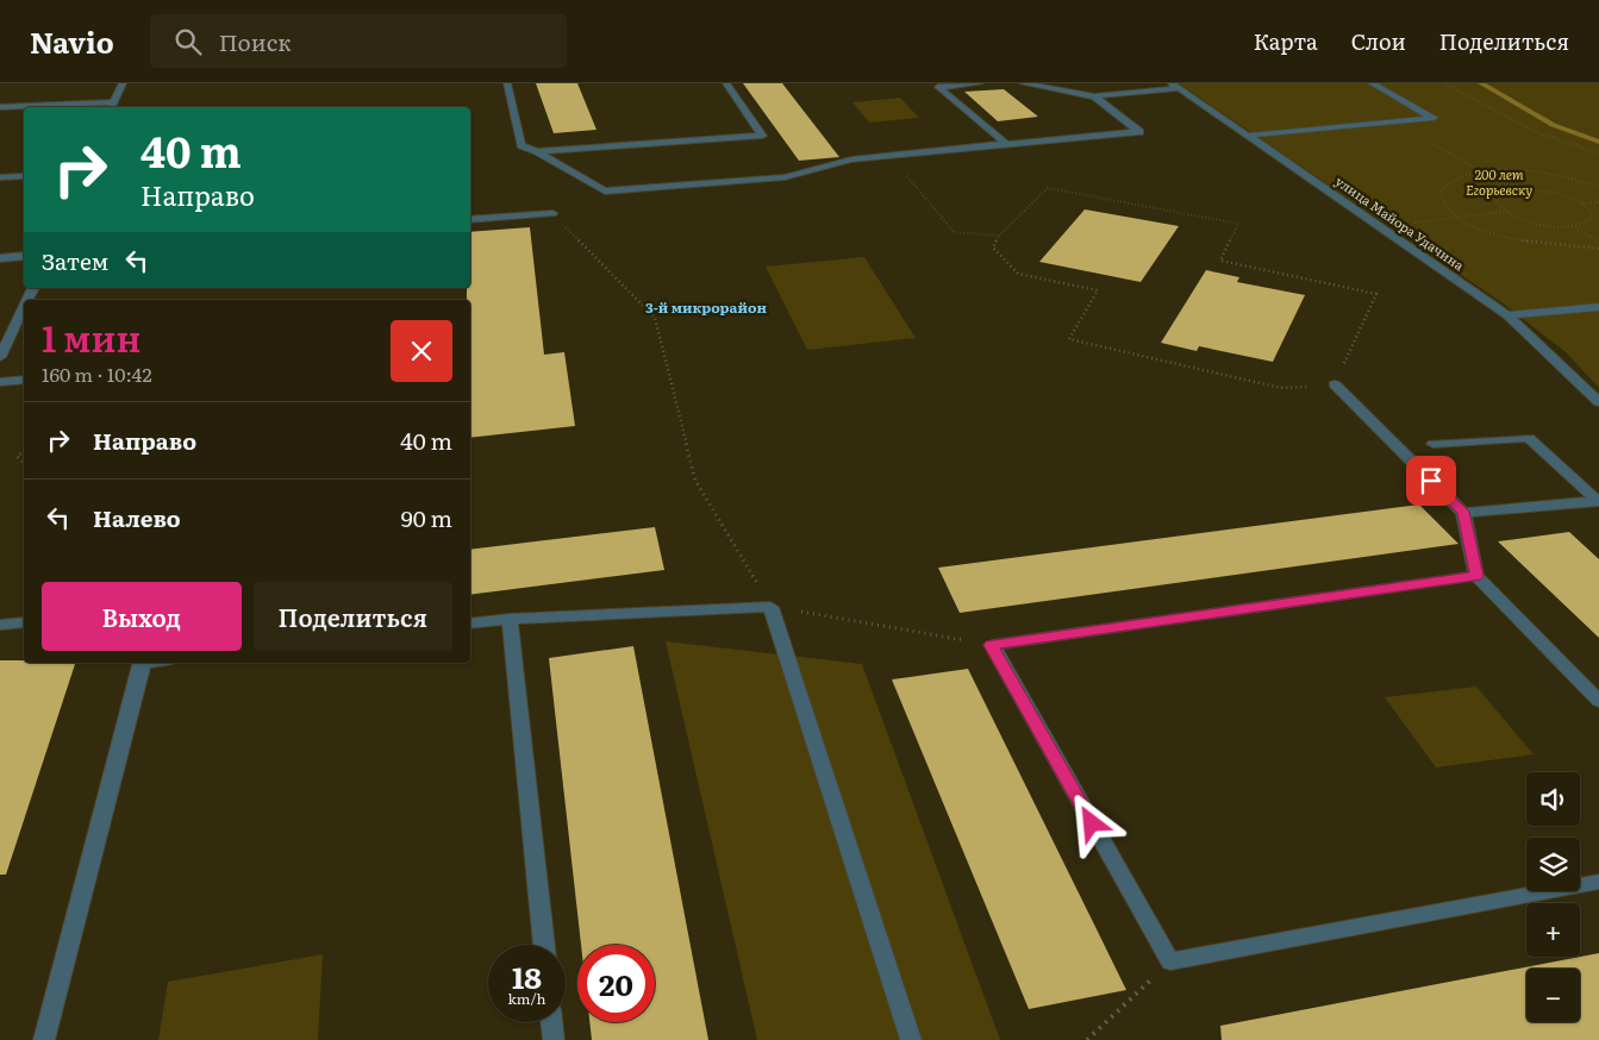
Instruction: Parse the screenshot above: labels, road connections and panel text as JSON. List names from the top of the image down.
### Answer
{
  "streets": {
    "street": ["улица Майора Удачина"]
  },
  "districts": ["3-й микрорайон"],
  "parks": ["200 лет Егорьевску"],
  "page": {
    "header": "Navio",
    "search": "Поиск",
    "nav": ["Карта", "Слои", "Поделиться"],
    "turn": ["40 m", "Направо"],
    "then": "Затем",
    "heading": ["1 мин", "160 m · 10:42"],
    "list": [
      {
        "name": "Направо",
        "value": "40 m"
      },
      {
        "name": "Налево",
        "value": "90 m"
      }
    ],
    "buttons": ["Выход", "Поделиться"],
    "map_buttons": ["+", "−"],
    "speed": "18 km/h",
    "limit": "20"
  }
}
